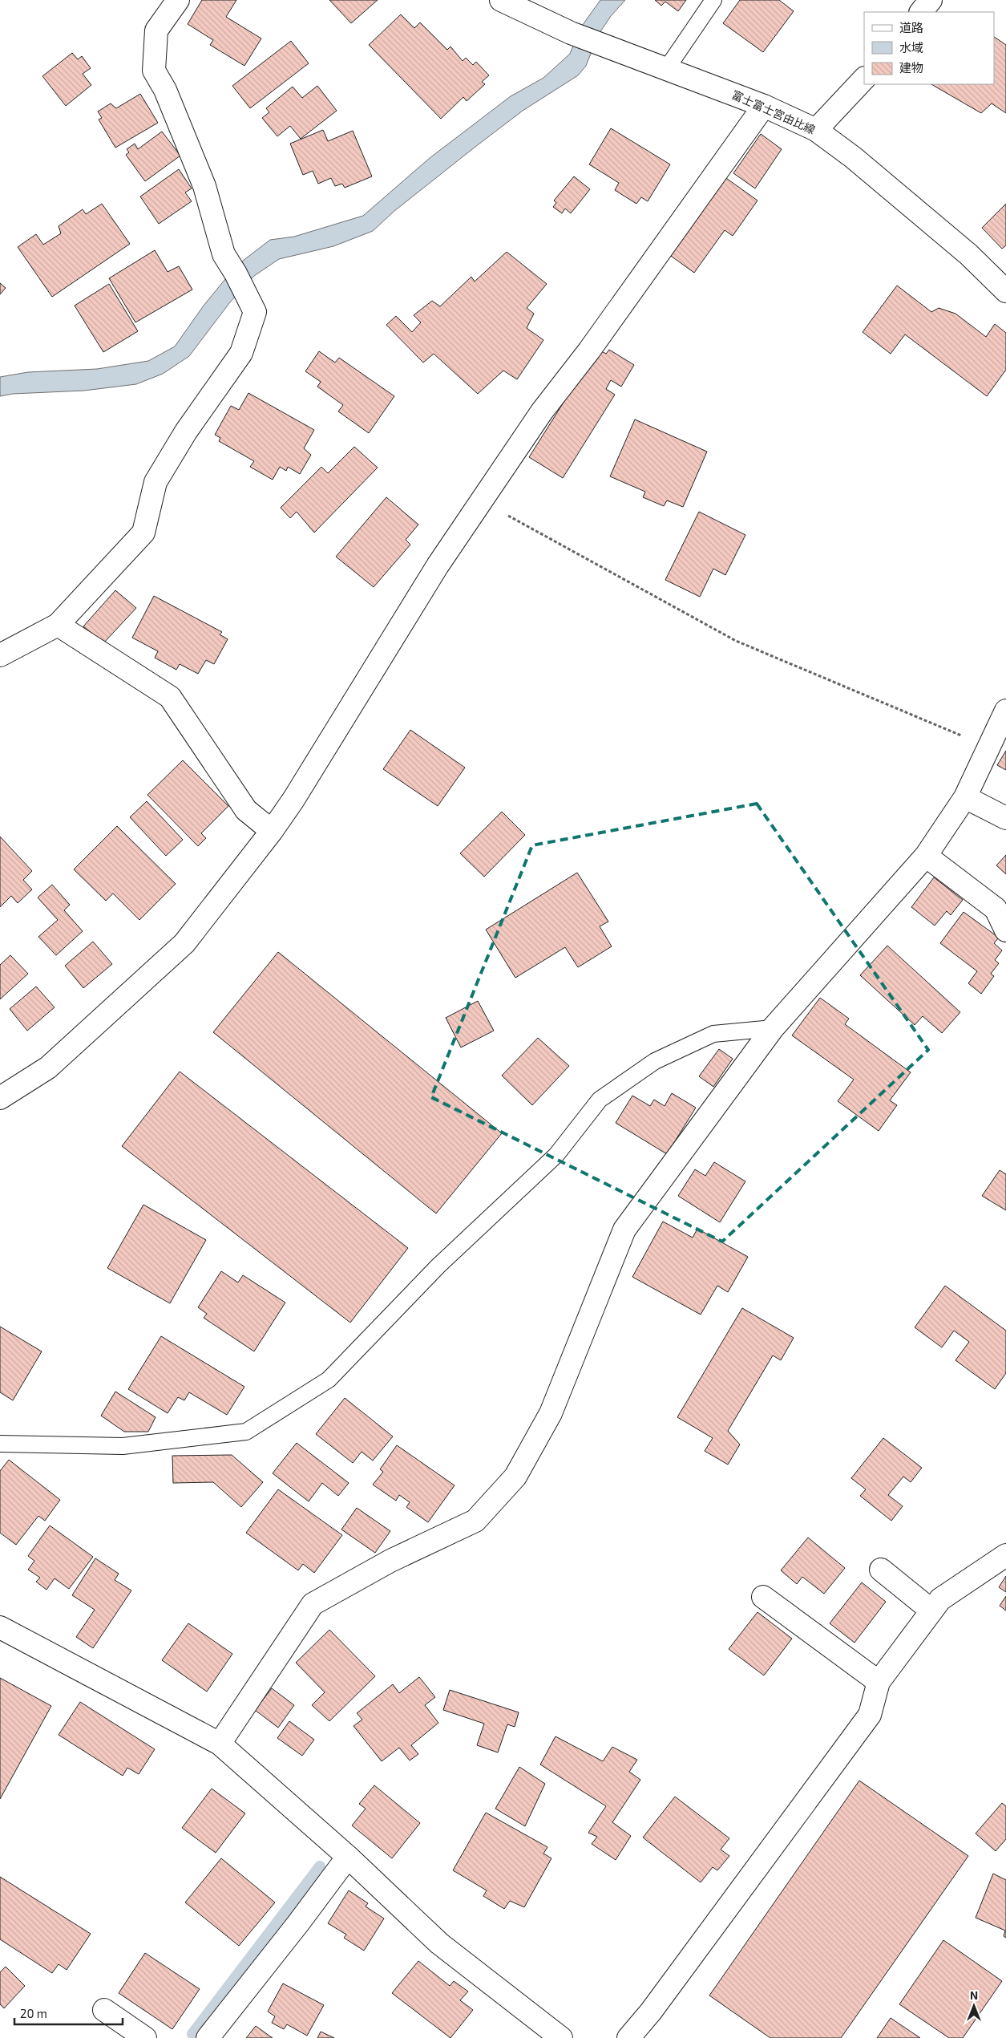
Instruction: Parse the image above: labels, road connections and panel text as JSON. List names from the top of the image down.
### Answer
{
  "streets": {
    "street": ["富士富士宮由比線"]
  },
  "legend": ["道路", "水域", "建物"],
  "scale_bar": "20 m",
  "north": "top"
}
